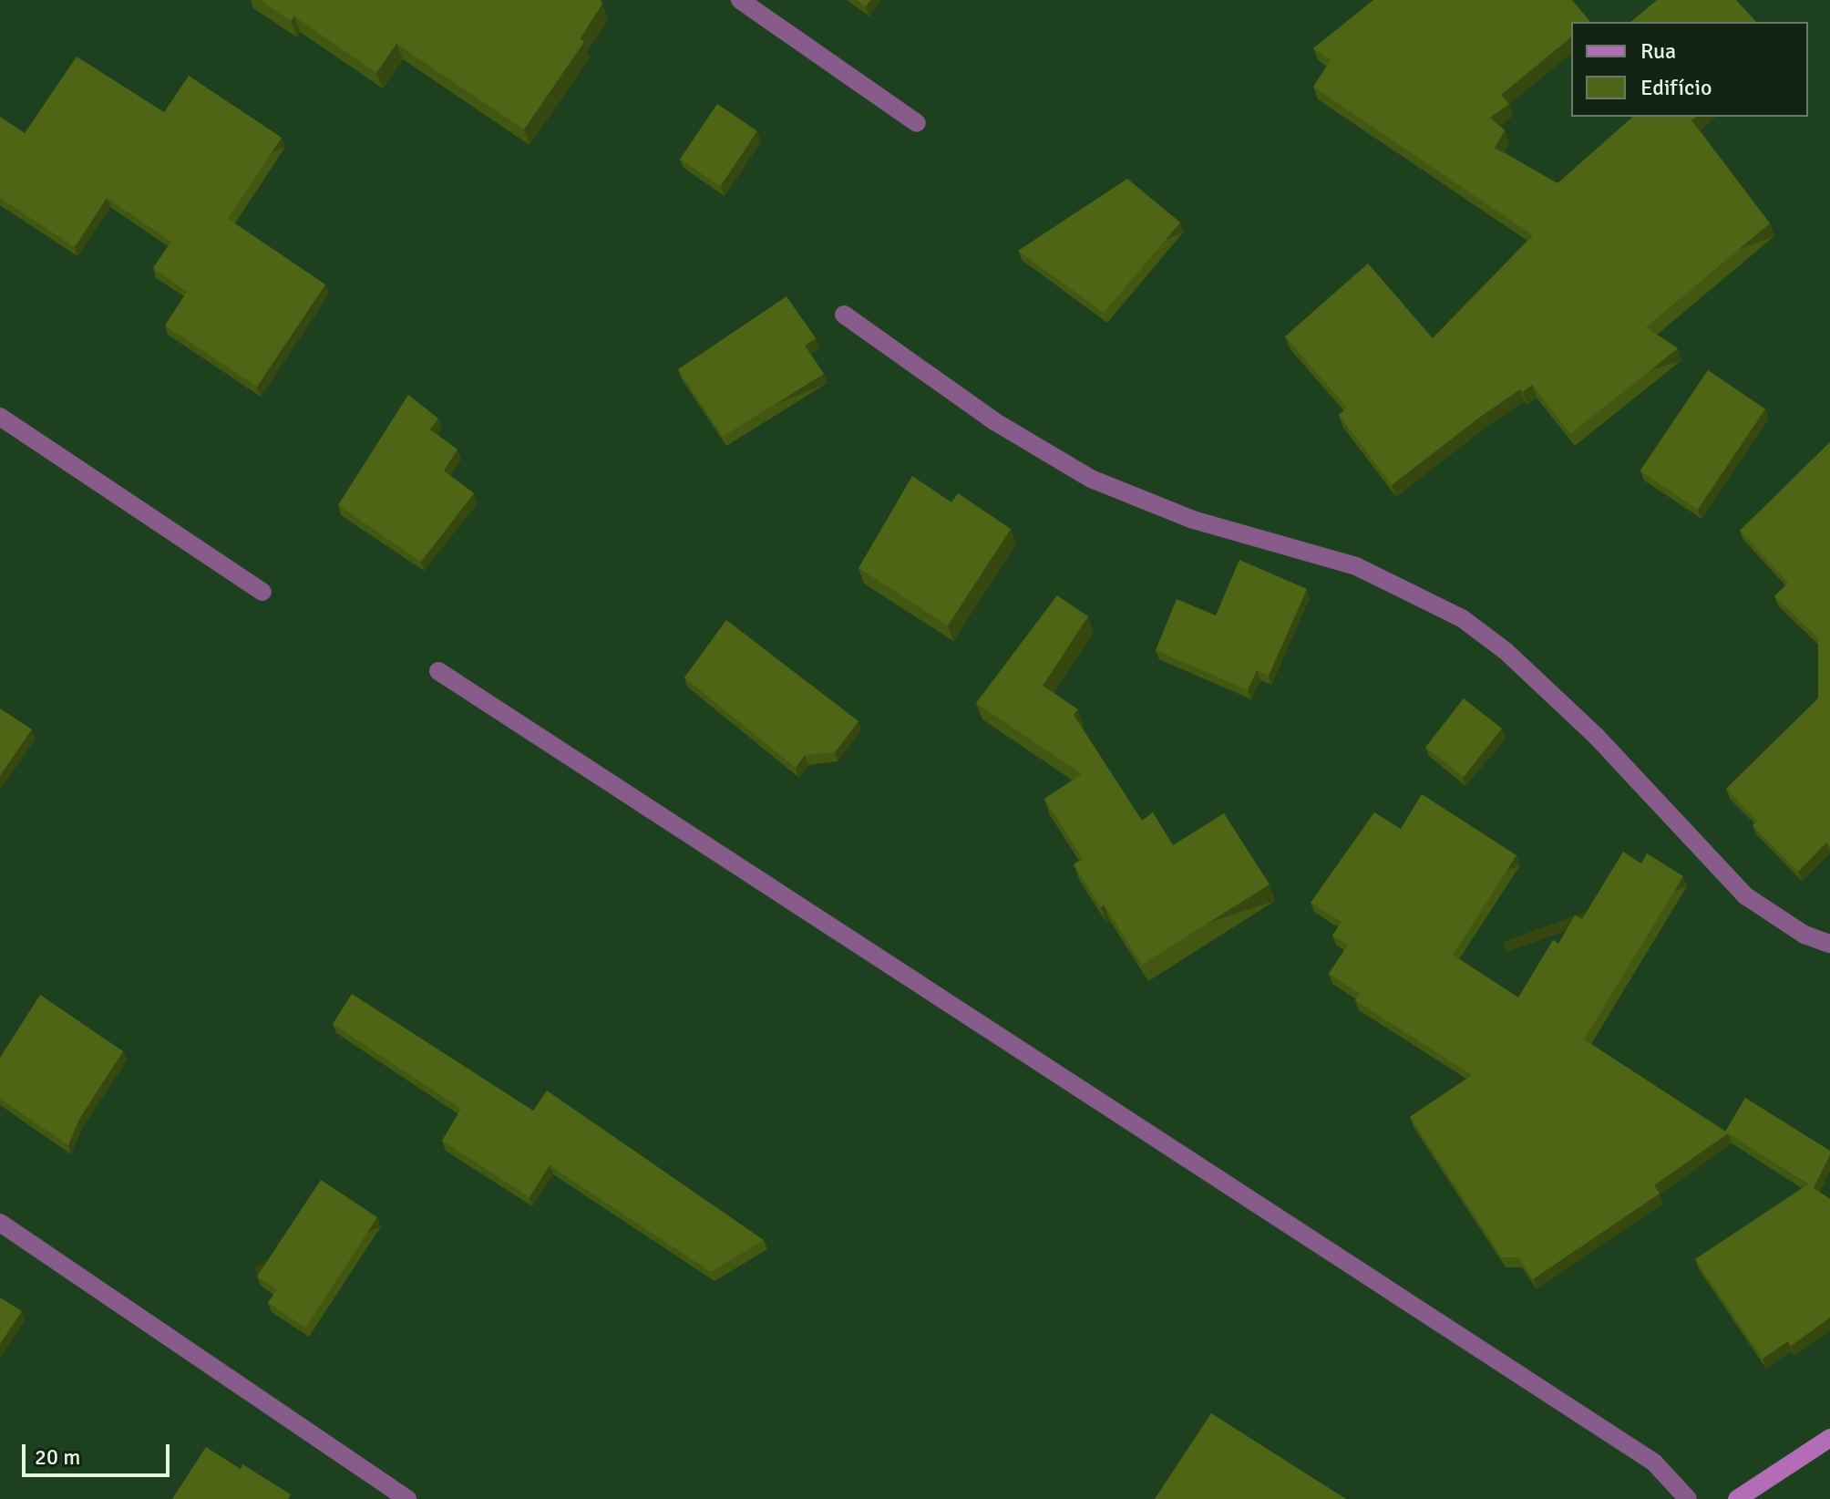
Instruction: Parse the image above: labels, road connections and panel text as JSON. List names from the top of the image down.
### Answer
{
  "legend": ["Rua", "Edifício"],
  "scale_bar": "20 m"
}
